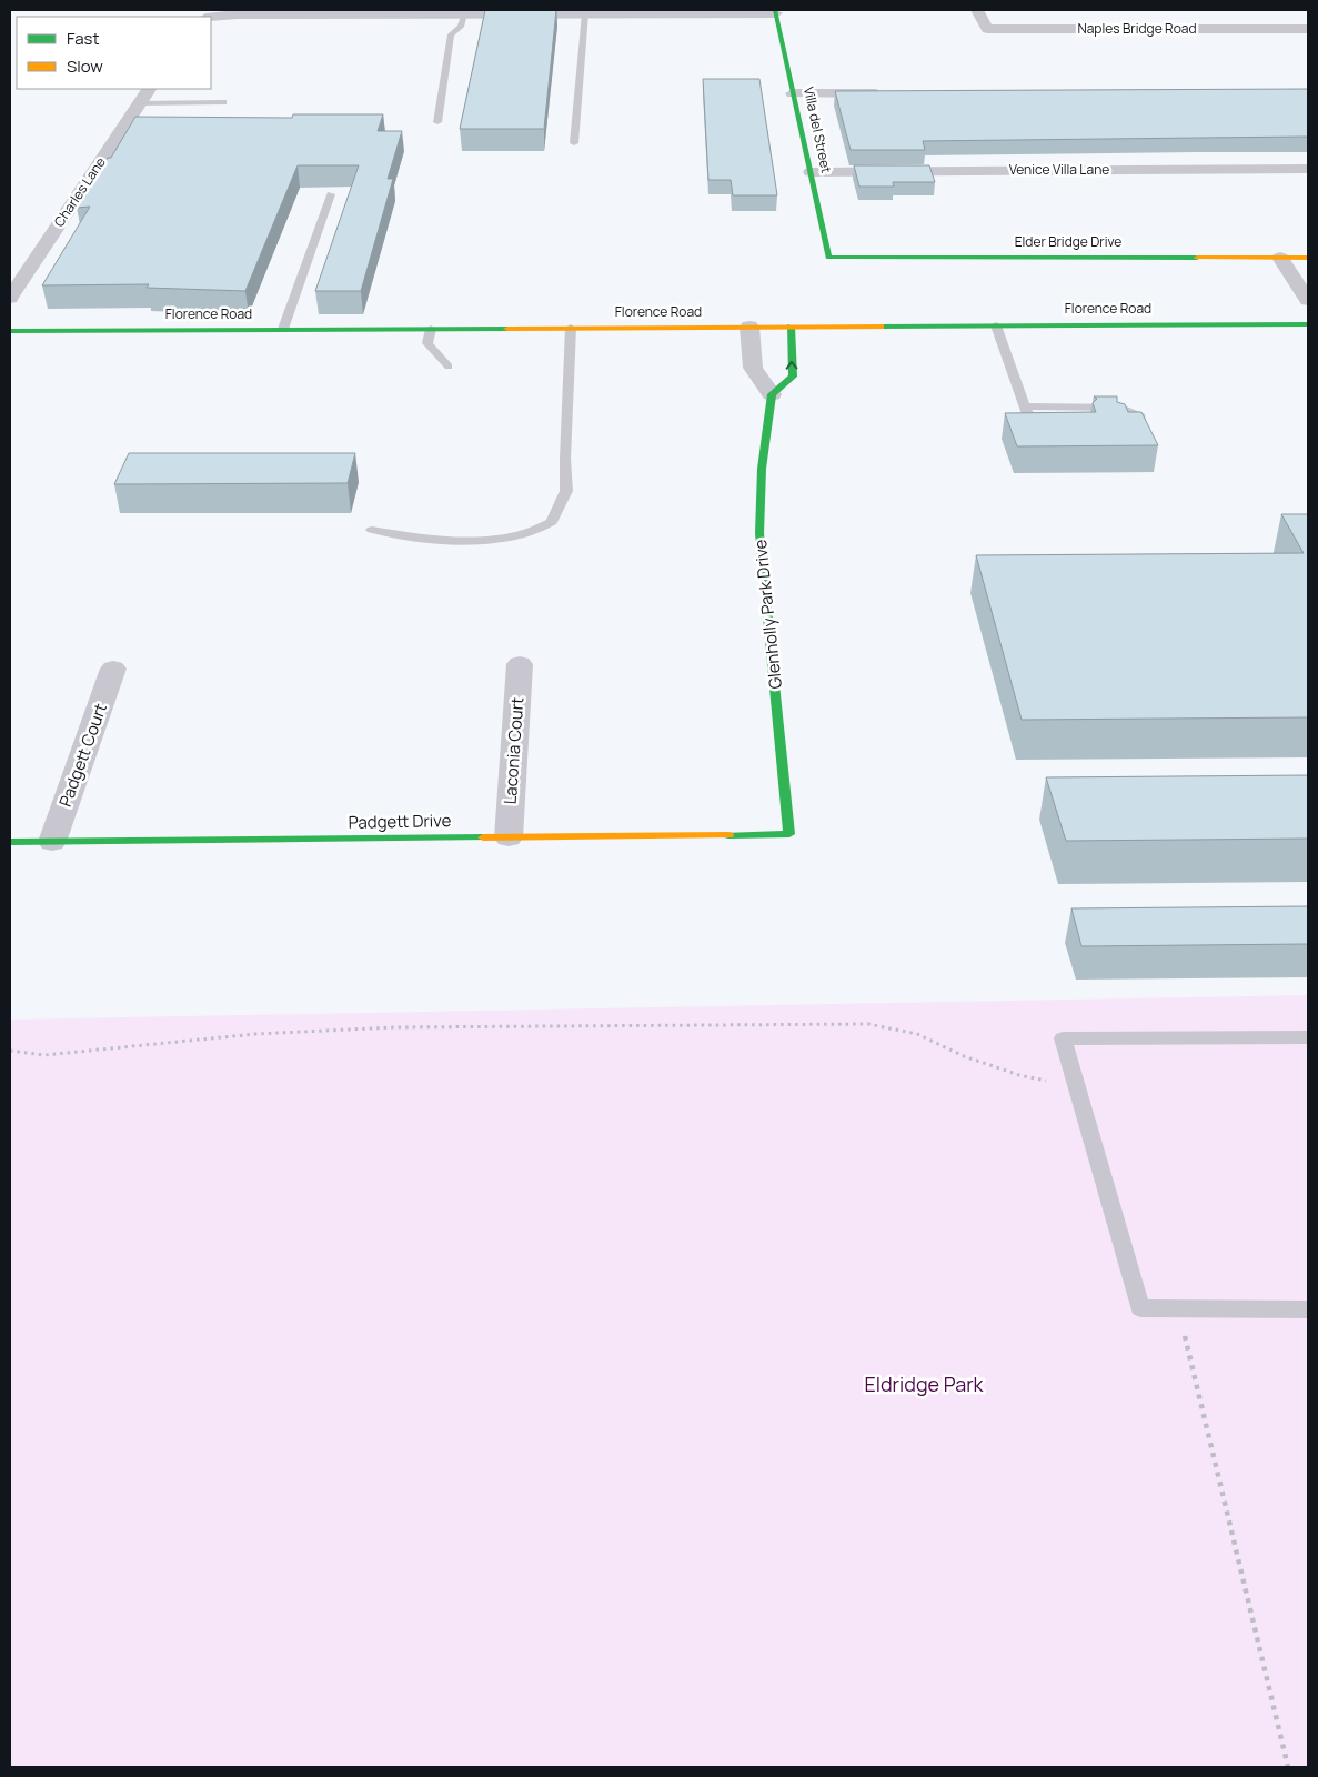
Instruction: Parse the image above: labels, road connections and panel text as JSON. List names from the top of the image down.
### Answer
{
  "streets": {
    "street": [
      "Naples Bridge Road",
      "Villa del Street",
      "Venice Villa Lane",
      "Charles Lane",
      "Elder Bridge Drive",
      "Florence Road",
      "Glenholly Park Drive",
      "Laconia Court",
      "Padgett Court",
      "Padgett Drive"
    ]
  },
  "crossings": [
    ["Villa del Street", "Venice Villa Lane"],
    ["Villa del Street", "Elder Bridge Drive"],
    ["Glenholly Park Drive", "Padgett Drive"],
    ["Laconia Court", "Padgett Drive"],
    ["Padgett Court", "Padgett Drive"]
  ],
  "parks": ["Eldridge Park"],
  "legend": ["Fast", "Slow"]
}
